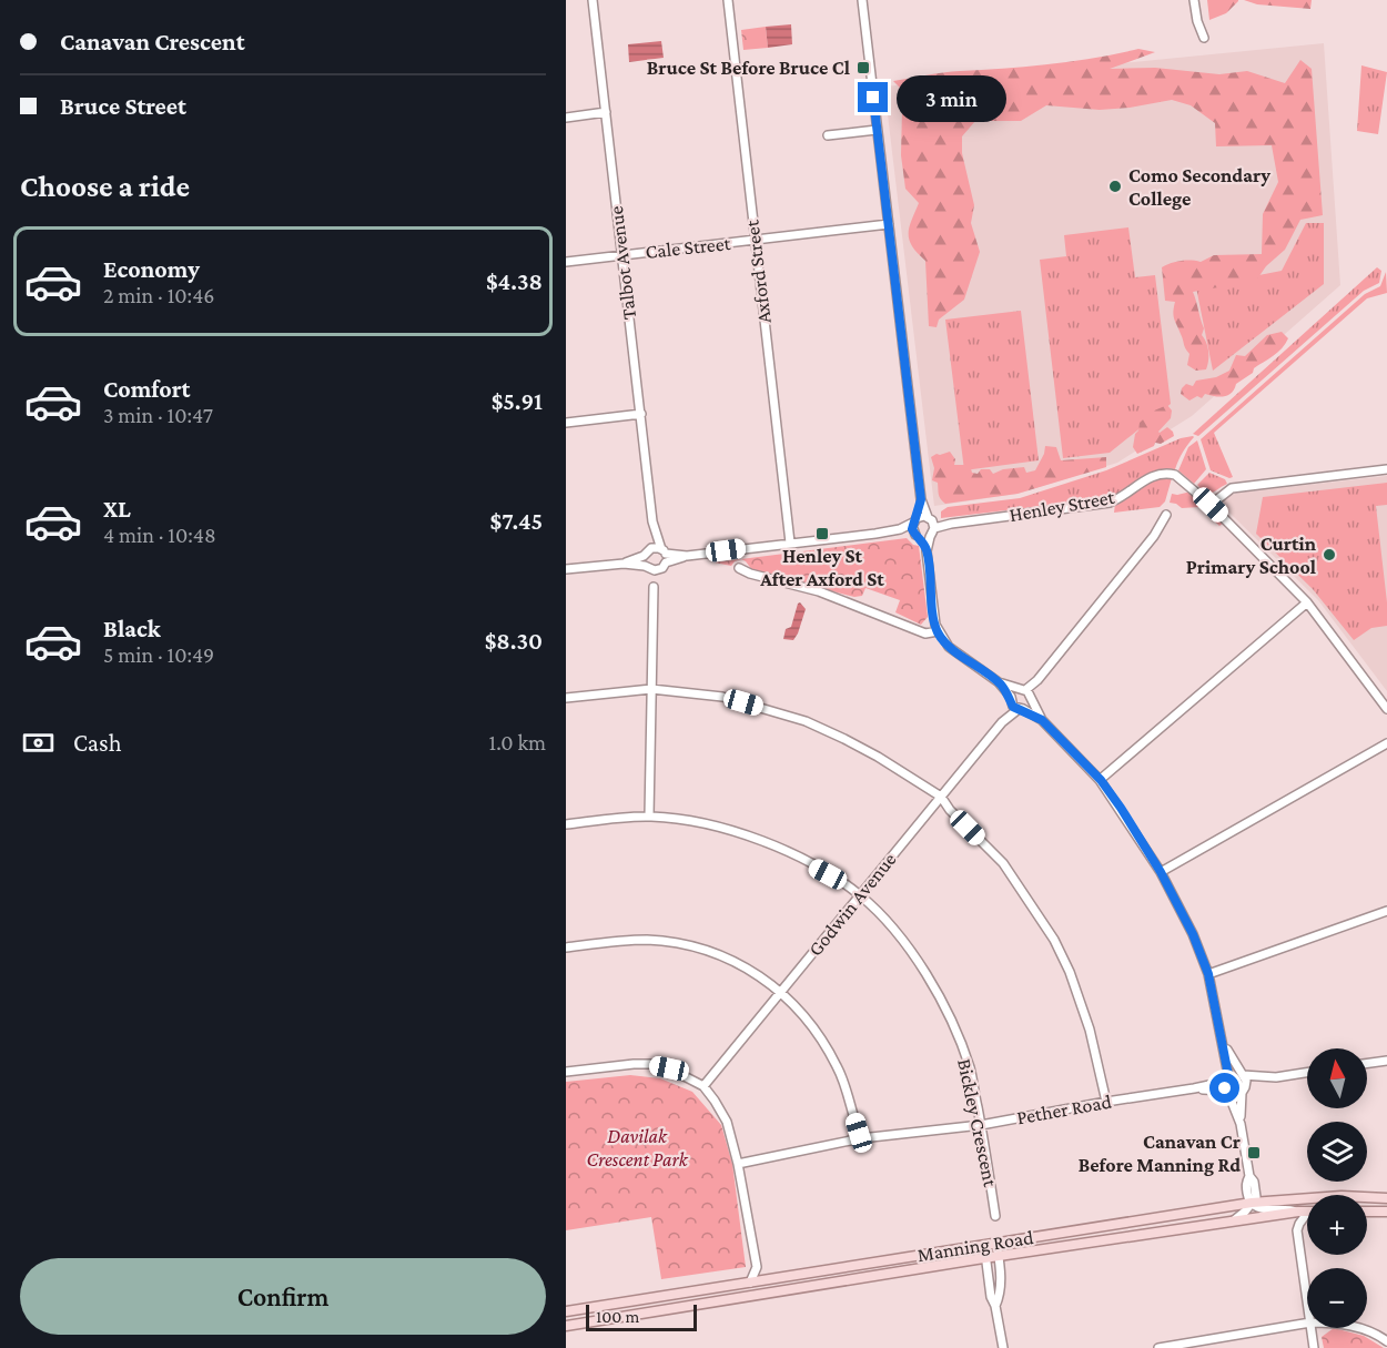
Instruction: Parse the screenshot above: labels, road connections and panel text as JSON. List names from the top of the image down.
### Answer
{
  "streets": {
    "main road": ["Manning Road"],
    "street": [
      "Cale Street",
      "Talbot Avenue",
      "Axford Street",
      "Henley Street",
      "Godwin Avenue",
      "Pether Road",
      "Bickley Crescent"
    ]
  },
  "crossings": [
    ["Cale Street", "Talbot Avenue"],
    ["Cale Street", "Axford Street"],
    ["Godwin Avenue", "Bickley Crescent"],
    ["Pether Road", "Bickley Crescent"]
  ],
  "parks": ["Davilak Crescent Park"],
  "places": {
    "transit": ["Bruce St Before Bruce Cl", "Henley St After Axford St", "Canavan Cr Before Manning Rd"],
    "other": ["Como Secondary College", "Curtin Primary School"]
  },
  "scale_bar": "100 m",
  "north": "top",
  "page": {
    "banner": ["Canavan Crescent", "Bruce Street"],
    "bubble": "3 min",
    "heading": "Choose a ride",
    "list": [
      {
        "name": "Economy",
        "note": "2 min · 10:46",
        "value": "$4.38"
      },
      {
        "name": "Comfort",
        "note": "3 min · 10:47",
        "value": "$5.91"
      },
      {
        "name": "XL",
        "note": "4 min · 10:48",
        "value": "$7.45"
      },
      {
        "name": "Black",
        "note": "5 min · 10:49",
        "value": "$8.30"
      }
    ],
    "pay": ["Cash", "1.0 km"],
    "map_buttons": ["+", "−"],
    "buttons": "Confirm",
    "scale": "100 m"
  }
}
